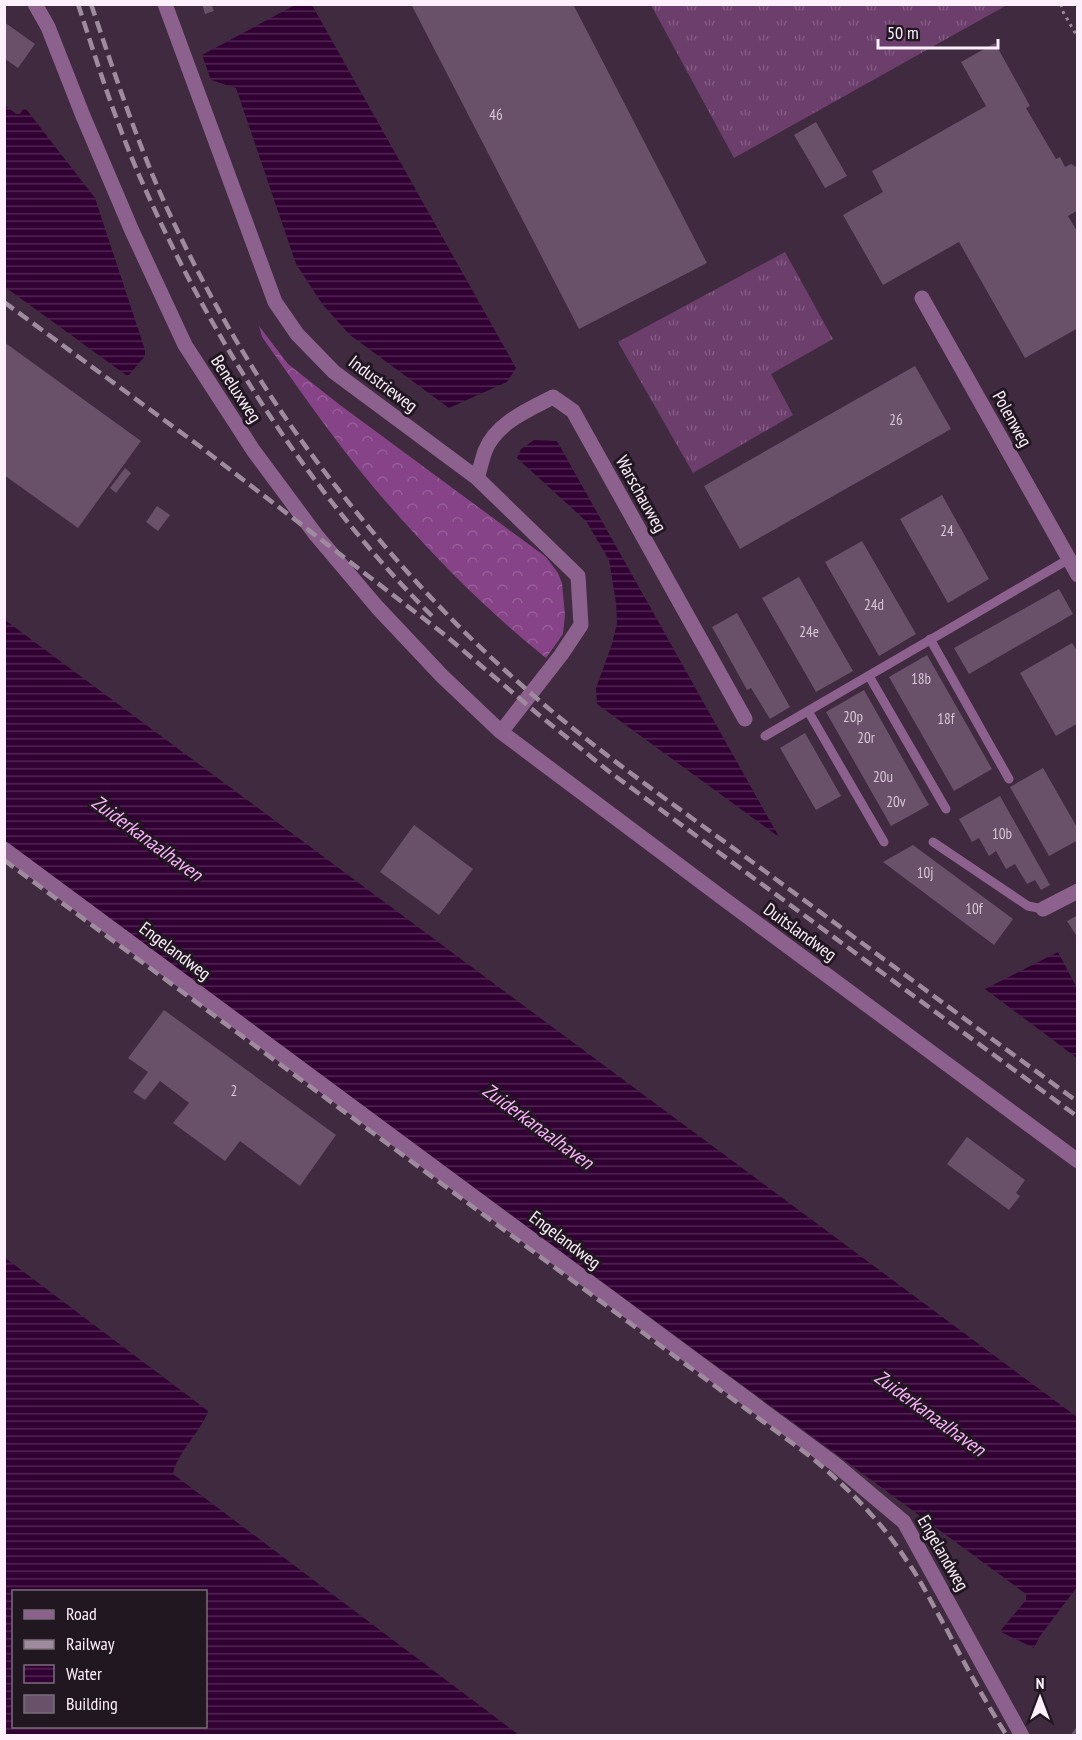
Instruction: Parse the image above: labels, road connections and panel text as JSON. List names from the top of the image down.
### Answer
{
  "streets": {
    "street": [
      "Industrieweg",
      "Beneluxweg",
      "Polenweg",
      "Warschauweg",
      "Duitslandweg",
      "Engelandweg"
    ]
  },
  "crossings": [
    ["Industrieweg", "Beneluxweg"],
    ["Industrieweg", "Warschauweg"],
    ["Industrieweg", "Duitslandweg"],
    ["Beneluxweg", "Duitslandweg"]
  ],
  "water": ["Zuiderkanaalhaven"],
  "house_numbers": [
    "46",
    "26",
    "24",
    "24d",
    "24e",
    "18b",
    "20p",
    "18f",
    "20r",
    "20u",
    "20v",
    "10b",
    "10j",
    "10f",
    "2"
  ],
  "legend": [
    "Road",
    "Railway",
    "Water",
    "Building"
  ],
  "scale_bar": "50 m",
  "north": "top"
}
